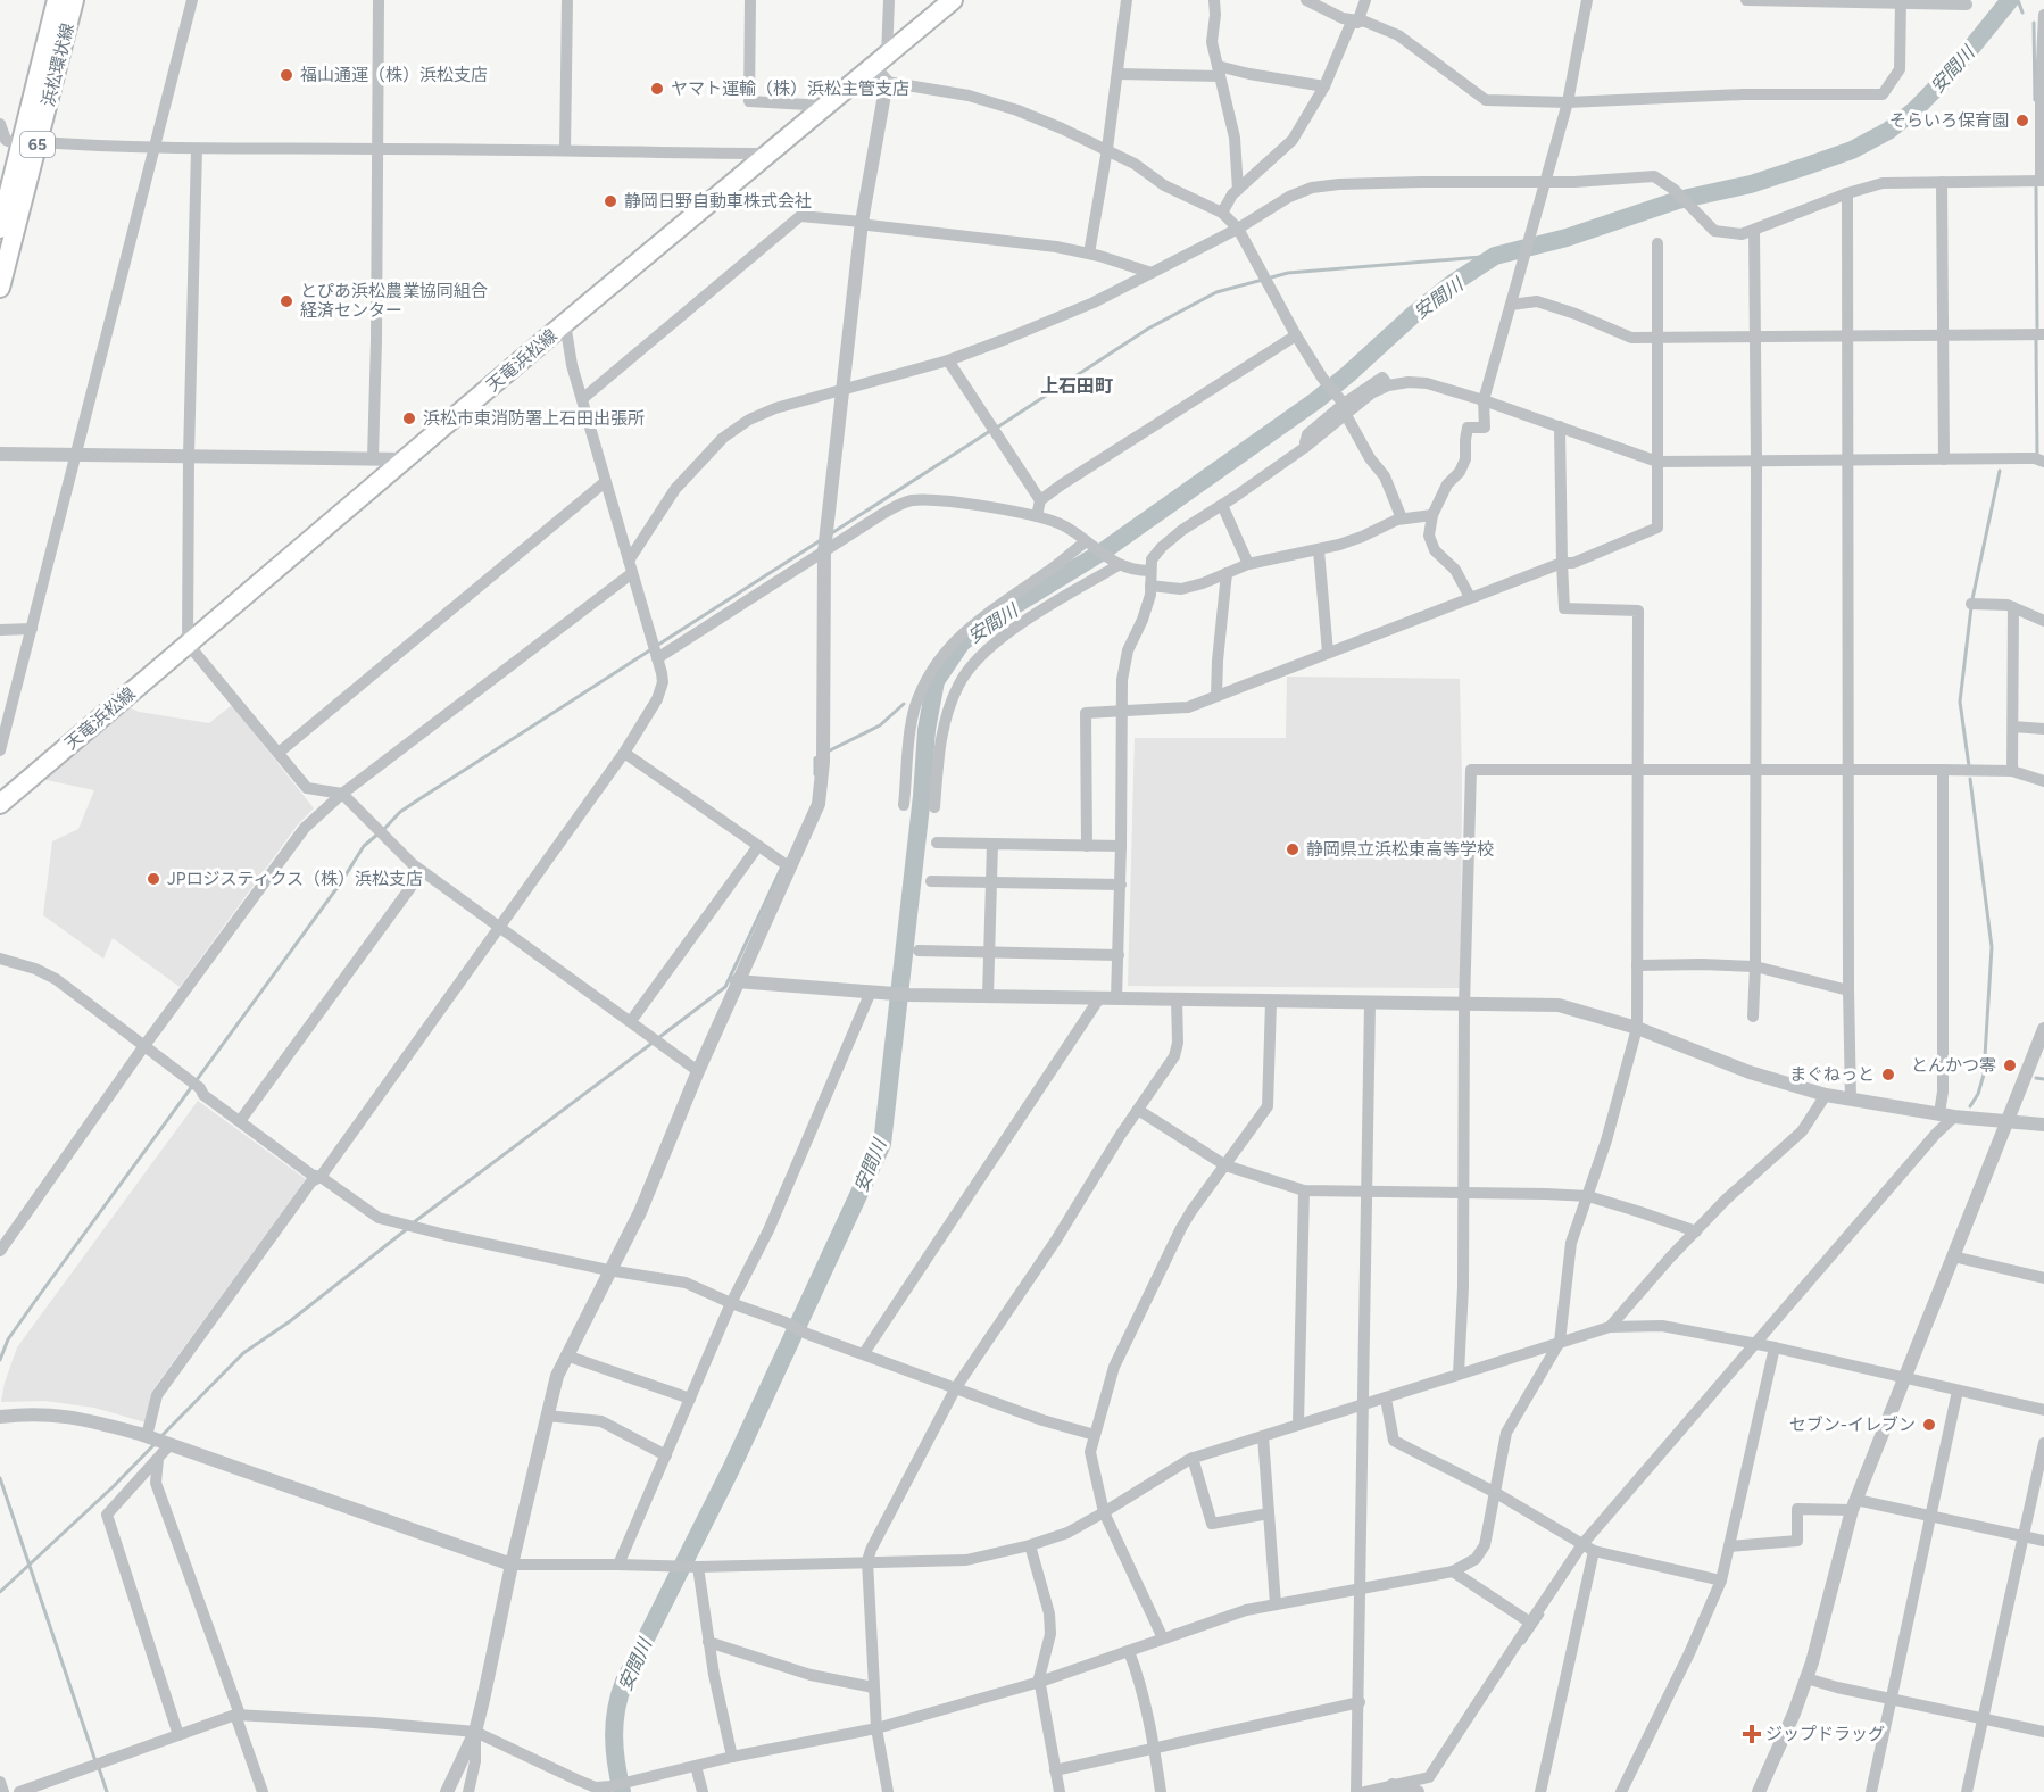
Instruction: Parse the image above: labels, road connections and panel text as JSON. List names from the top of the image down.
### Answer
{
  "streets": {
    "main road": ["浜松環状線", "65", "天竜浜松線"]
  },
  "districts": ["上石田町"],
  "water": ["安間川"],
  "places": {
    "other": [
      "福山通運（株）浜松支店",
      "ヤマト運輸（株）浜松主管支店",
      "そらいろ保育園",
      "静岡日野自動車株式会社",
      "とぴあ浜松農業協同組合 経済センター",
      "浜松市東消防署上石田出張所",
      "静岡県立浜松東高等学校",
      "JPロジスティクス（株）浜松支店",
      "とんかつ零",
      "まぐねっと",
      "セブン-イレブン"
    ],
    "health": ["ジップドラッグ"]
  }
}
